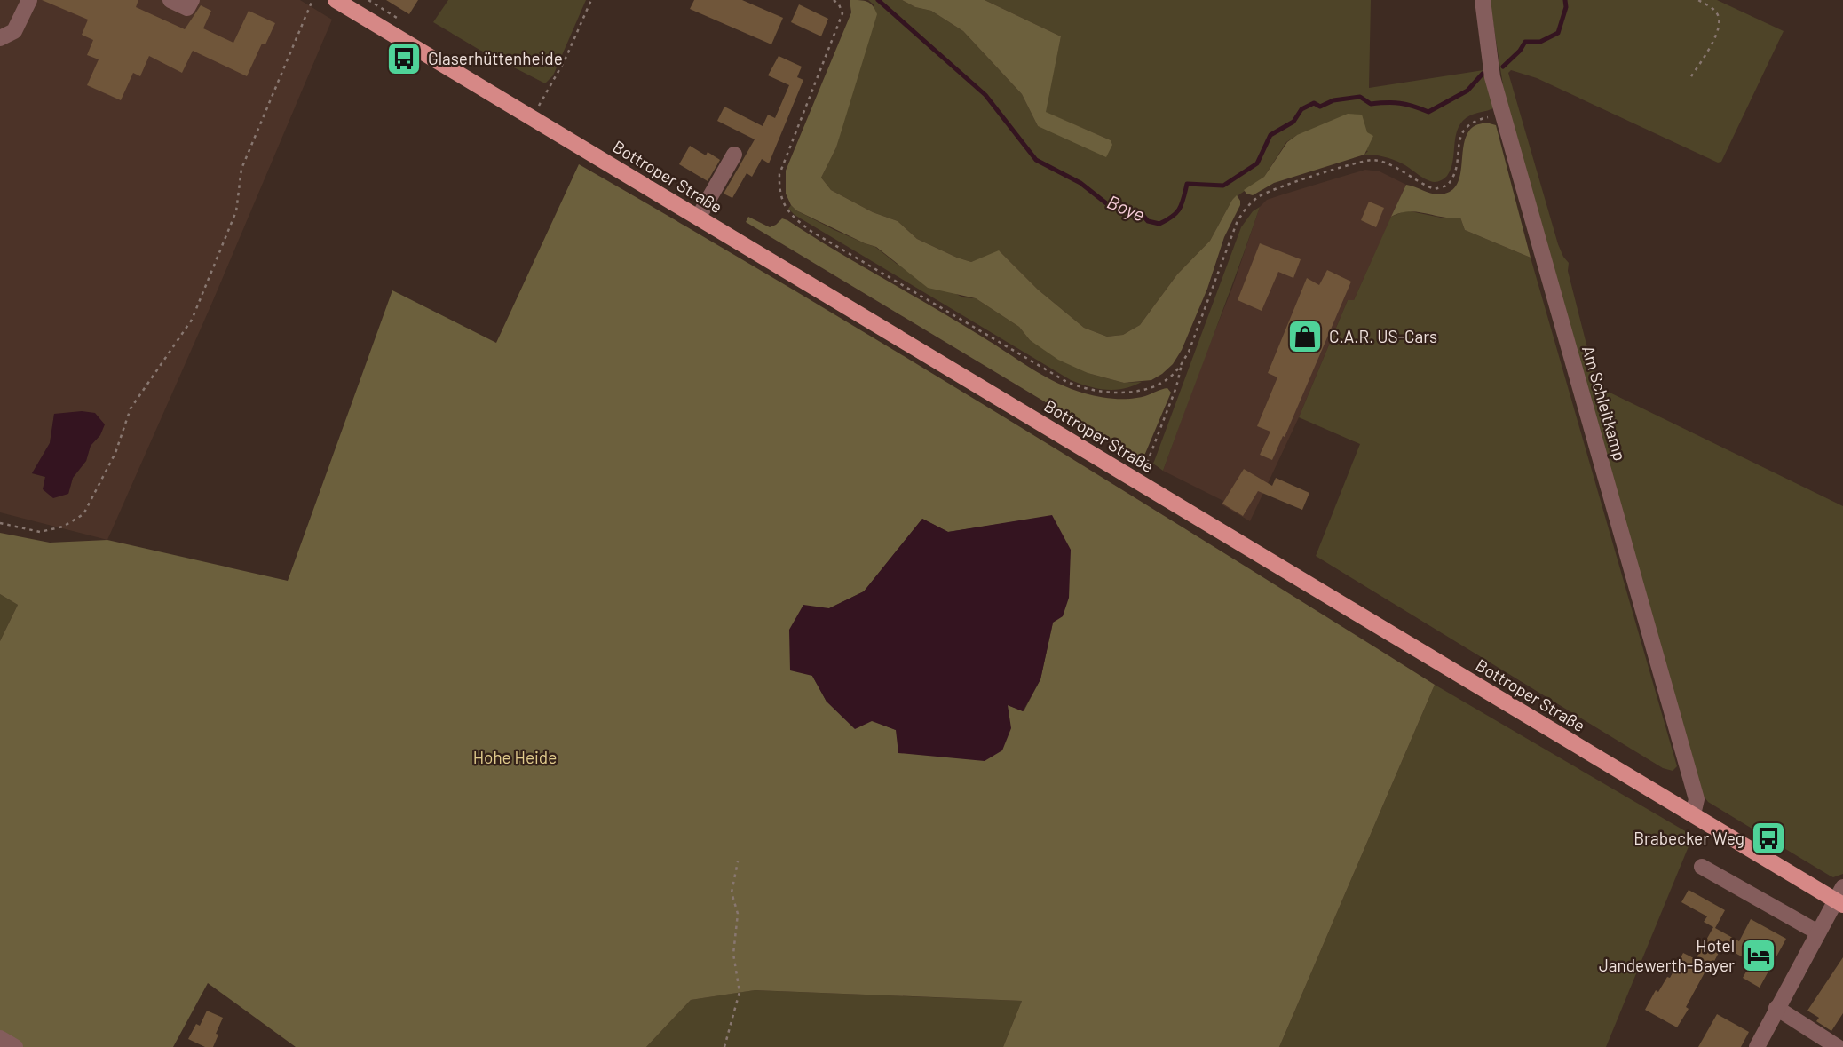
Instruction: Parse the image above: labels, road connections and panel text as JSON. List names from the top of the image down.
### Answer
{
  "streets": {
    "main road": ["Bottroper Straße"],
    "street": ["Am Schleitkamp"]
  },
  "crossings": [
    ["Bottroper Straße", "Am Schleitkamp"]
  ],
  "water": ["Boye"],
  "parks": ["Hohe Heide"],
  "places": {
    "bus stop": ["Glaserhüttenheide", "Brabecker Weg"],
    "shop": ["C.A.R. US-Cars"],
    "hotel": ["Hotel Jandewerth-Bayer"]
  }
}
